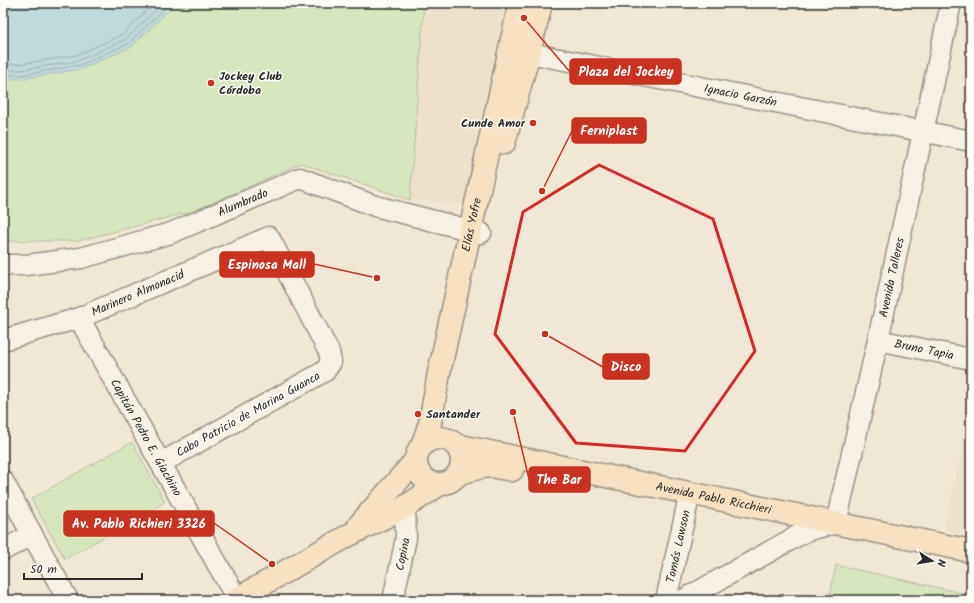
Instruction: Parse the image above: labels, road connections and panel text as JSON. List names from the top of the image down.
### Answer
{
  "streets": {
    "main road": ["Elías Yofre", "Avenida Pablo Ricchieri"],
    "street": [
      "Ignacio Garzón",
      "Alumbrado",
      "Avenida Talleres",
      "Marinero Almonacid",
      "Bruno Tapia",
      "Cabo Patricio de Marina Guanca",
      "Capitán Pedro E. Giachino",
      "Tomás Lawson",
      "Copina"
    ]
  },
  "crossings": [
    ["Ignacio Garzón", "Elías Yofre"],
    ["Ignacio Garzón", "Avenida Talleres"],
    ["Alumbrado", "Elías Yofre"],
    ["Elías Yofre", "Avenida Pablo Ricchieri"],
    ["Avenida Talleres", "Bruno Tapia"],
    ["Avenida Talleres", "Avenida Pablo Ricchieri"],
    ["Marinero Almonacid", "Cabo Patricio de Marina Guanca"],
    ["Marinero Almonacid", "Capitán Pedro E. Giachino"],
    ["Cabo Patricio de Marina Guanca", "Capitán Pedro E. Giachino"],
    ["Avenida Pablo Ricchieri", "Tomás Lawson"]
  ],
  "places": [
    "Plaza del Jockey",
    "Jockey Club Córdoba",
    "Cunde Amor",
    "Ferniplast",
    "Espinosa Mall",
    "Disco",
    "The Bar",
    "Santander",
    "Av. Pablo Richieri 3326"
  ],
  "scale_bar": "50 m",
  "north": "right"
}
